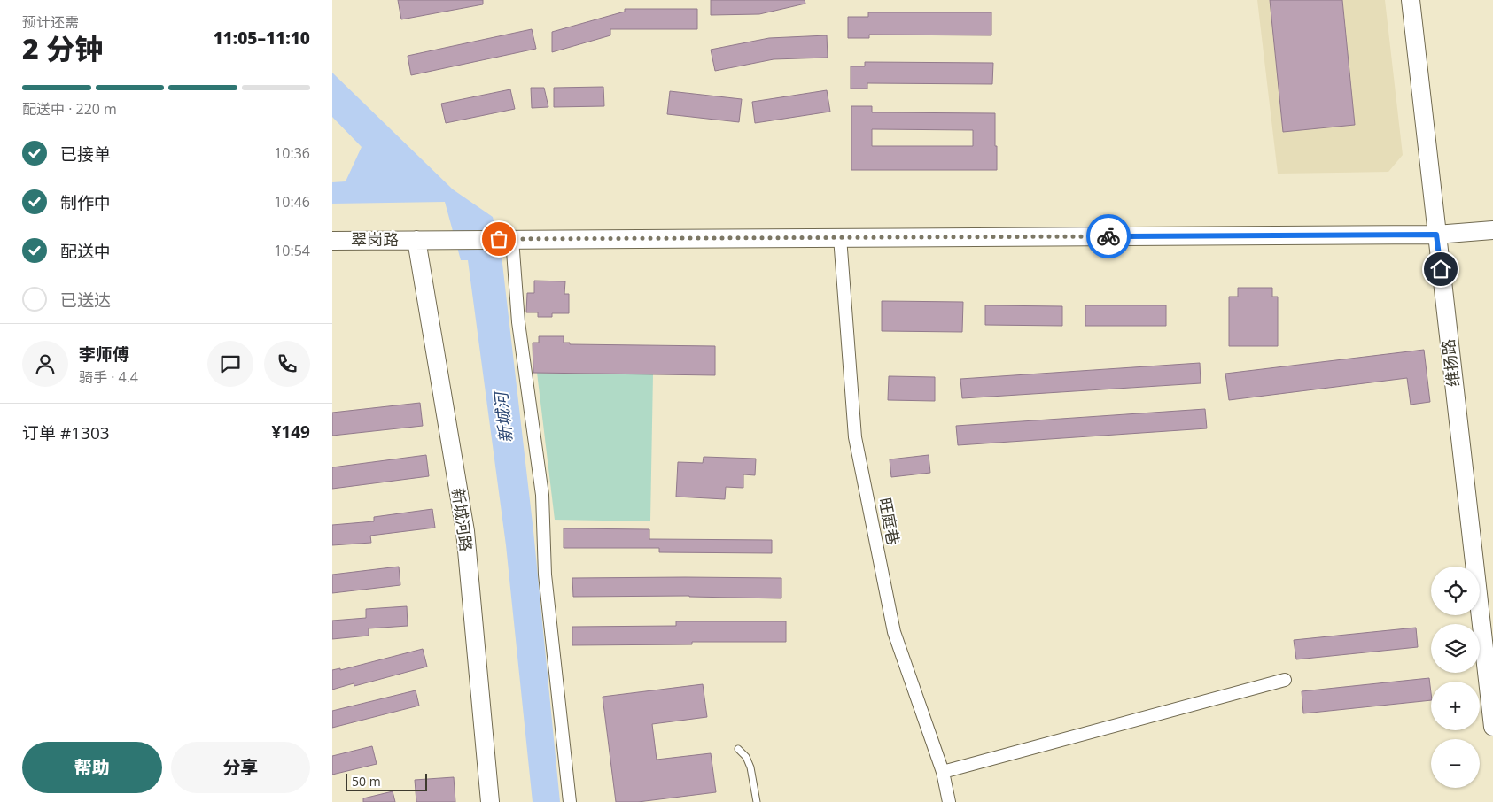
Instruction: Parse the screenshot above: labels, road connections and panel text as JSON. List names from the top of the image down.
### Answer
{
  "streets": {
    "street": [
      "翠岗路",
      "维扬路",
      "新城河路",
      "旺庭巷"
    ]
  },
  "crossings": [
    ["翠岗路", "维扬路"],
    ["翠岗路", "新城河路"],
    ["翠岗路", "旺庭巷"]
  ],
  "water": ["新城河"],
  "scale_bar": "50 m",
  "page": {
    "heading": ["2 分钟", "预计还需", "11:05–11:10"],
    "panel": [
      "李师傅",
      "骑手 · 4.4",
      "订单 #1303",
      "¥149"
    ],
    "bar": "配送中 · 220 m",
    "list": [
      ["已接单", "10:36"],
      ["制作中", "10:46"],
      ["配送中", "10:54"],
      "已送达"
    ],
    "map_buttons": ["+", "−"],
    "buttons": ["帮助", "分享"],
    "scale": "50 m"
  }
}
